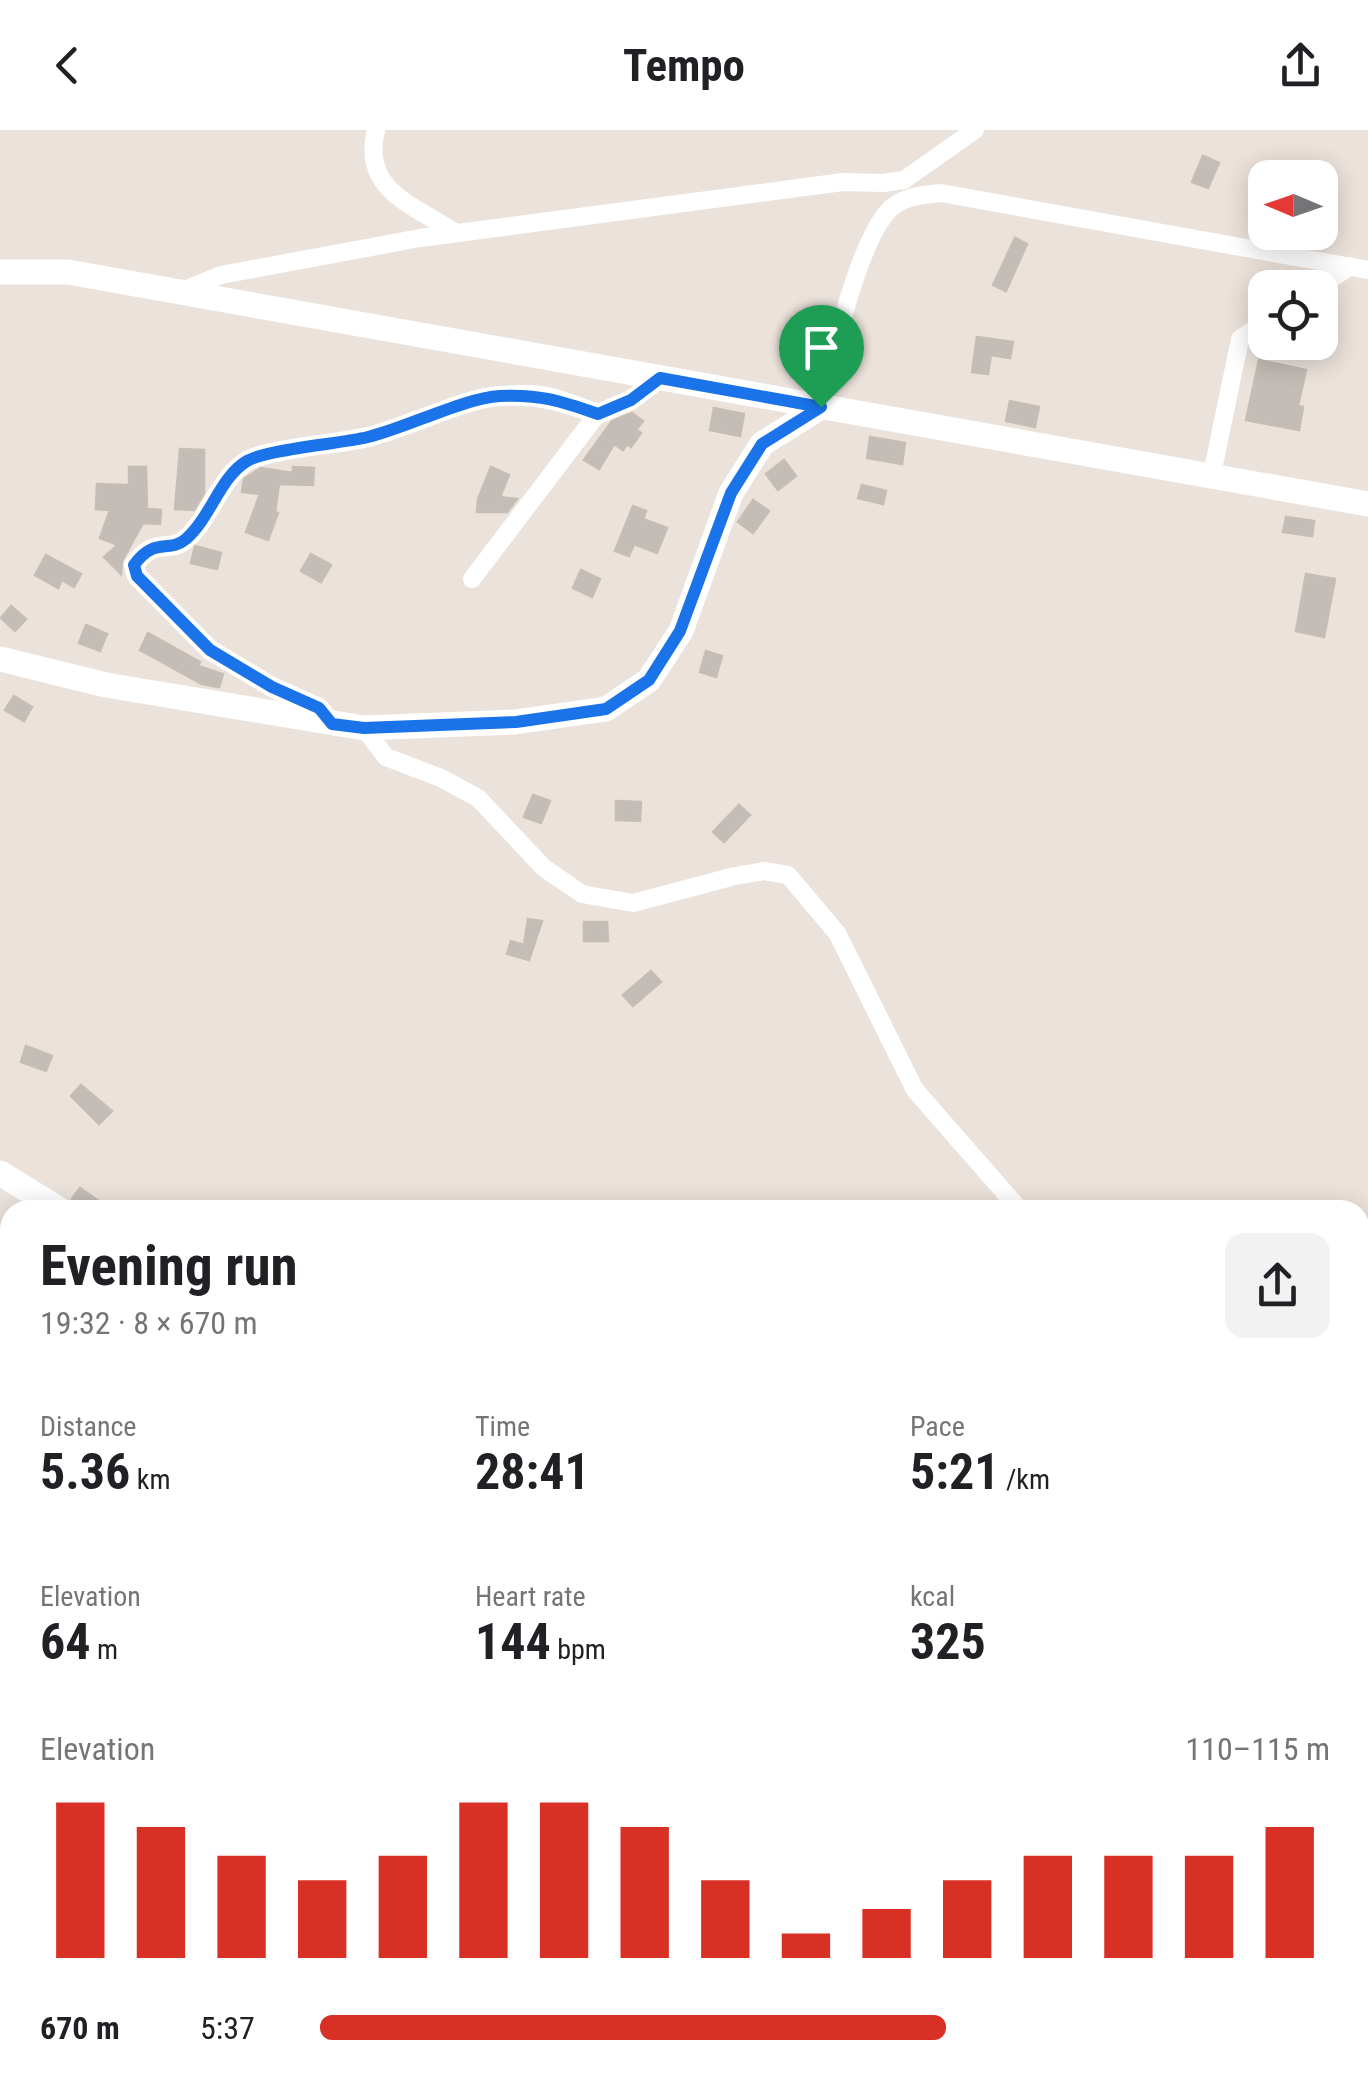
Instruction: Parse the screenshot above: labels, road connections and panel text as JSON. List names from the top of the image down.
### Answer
{
  "north": "left",
  "page": {
    "header": "Tempo",
    "heading": ["Evening run", "19:32 · 8 × 670 m"],
    "stats": [
      ["Distance", "5.36 km"],
      ["Time", "28:41"],
      ["Pace", "5:21 /km"],
      ["Elevation", "64 m"],
      ["Heart rate", "144 bpm"],
      ["kcal", "325"]
    ],
    "chart": ["Elevation", "110–115 m"],
    "list": [
      {
        "name": "670 m",
        "note": "5:37"
      }
    ]
  }
}
